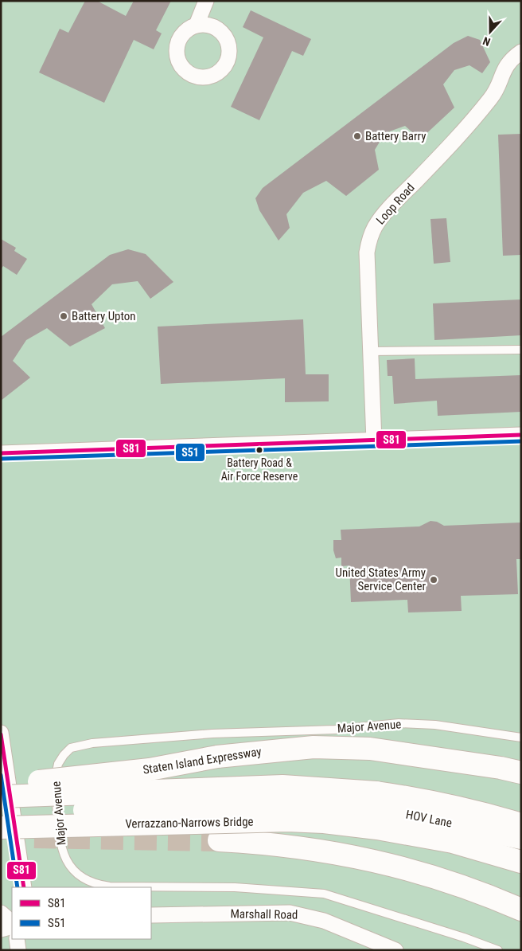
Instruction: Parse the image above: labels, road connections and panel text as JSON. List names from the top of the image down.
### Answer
{
  "streets": {
    "highway": ["Staten Island Expressway", "HOV Lane", "Verrazzano-Narrows Bridge"],
    "street": ["Loop Road", "Marshall Road"],
    "lane": ["Major Avenue"]
  },
  "crossings": [
    ["Staten Island Expressway", "HOV Lane"],
    ["Staten Island Expressway", "Verrazzano-Narrows Bridge"],
    ["HOV Lane", "Verrazzano-Narrows Bridge"]
  ],
  "places": [
    "Battery Barry",
    "Battery Upton",
    "Battery Road & Air Force Reserve",
    "United States Army Service Center"
  ],
  "lines": ["transit line S81", "transit line S51"],
  "legend": ["S81", "S51"],
  "north": "bottom"
}
